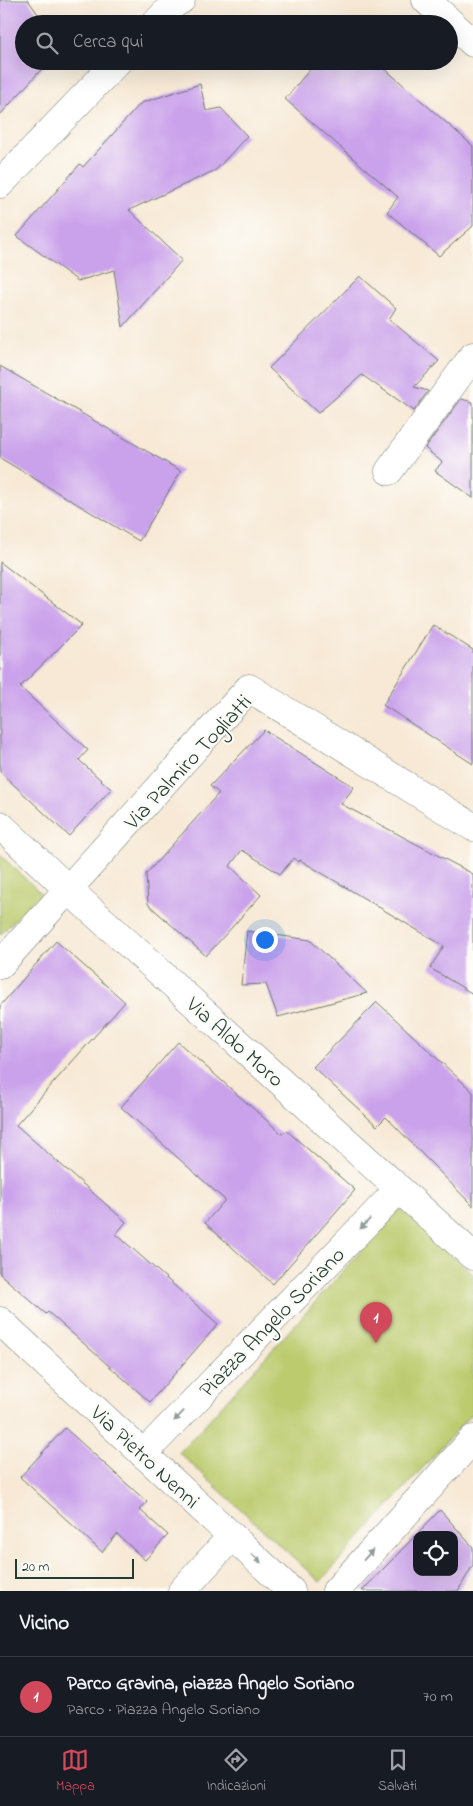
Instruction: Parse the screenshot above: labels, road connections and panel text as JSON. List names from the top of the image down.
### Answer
{
  "streets": {
    "street": [
      "Via Palmiro Togliatti",
      "Via Aldo Moro",
      "Piazza Angelo Soriano",
      "Via Pietro Nenni"
    ]
  },
  "crossings": [
    ["Via Palmiro Togliatti", "Via Aldo Moro"],
    ["Via Aldo Moro", "Piazza Angelo Soriano"],
    ["Piazza Angelo Soriano", "Via Pietro Nenni"]
  ],
  "scale_bar": "20 m",
  "page": {
    "search": "Cerca qui",
    "pins": "1",
    "scale": "20 m",
    "heading": "Vicino",
    "list": [
      {
        "mark": "1",
        "name": "Parco Gravina, piazza Angelo Soriano",
        "note": "Parco · Piazza Angelo Soriano",
        "value": "70 m"
      }
    ],
    "nav": ["Mappa", "Indicazioni", "Salvati"]
  }
}
